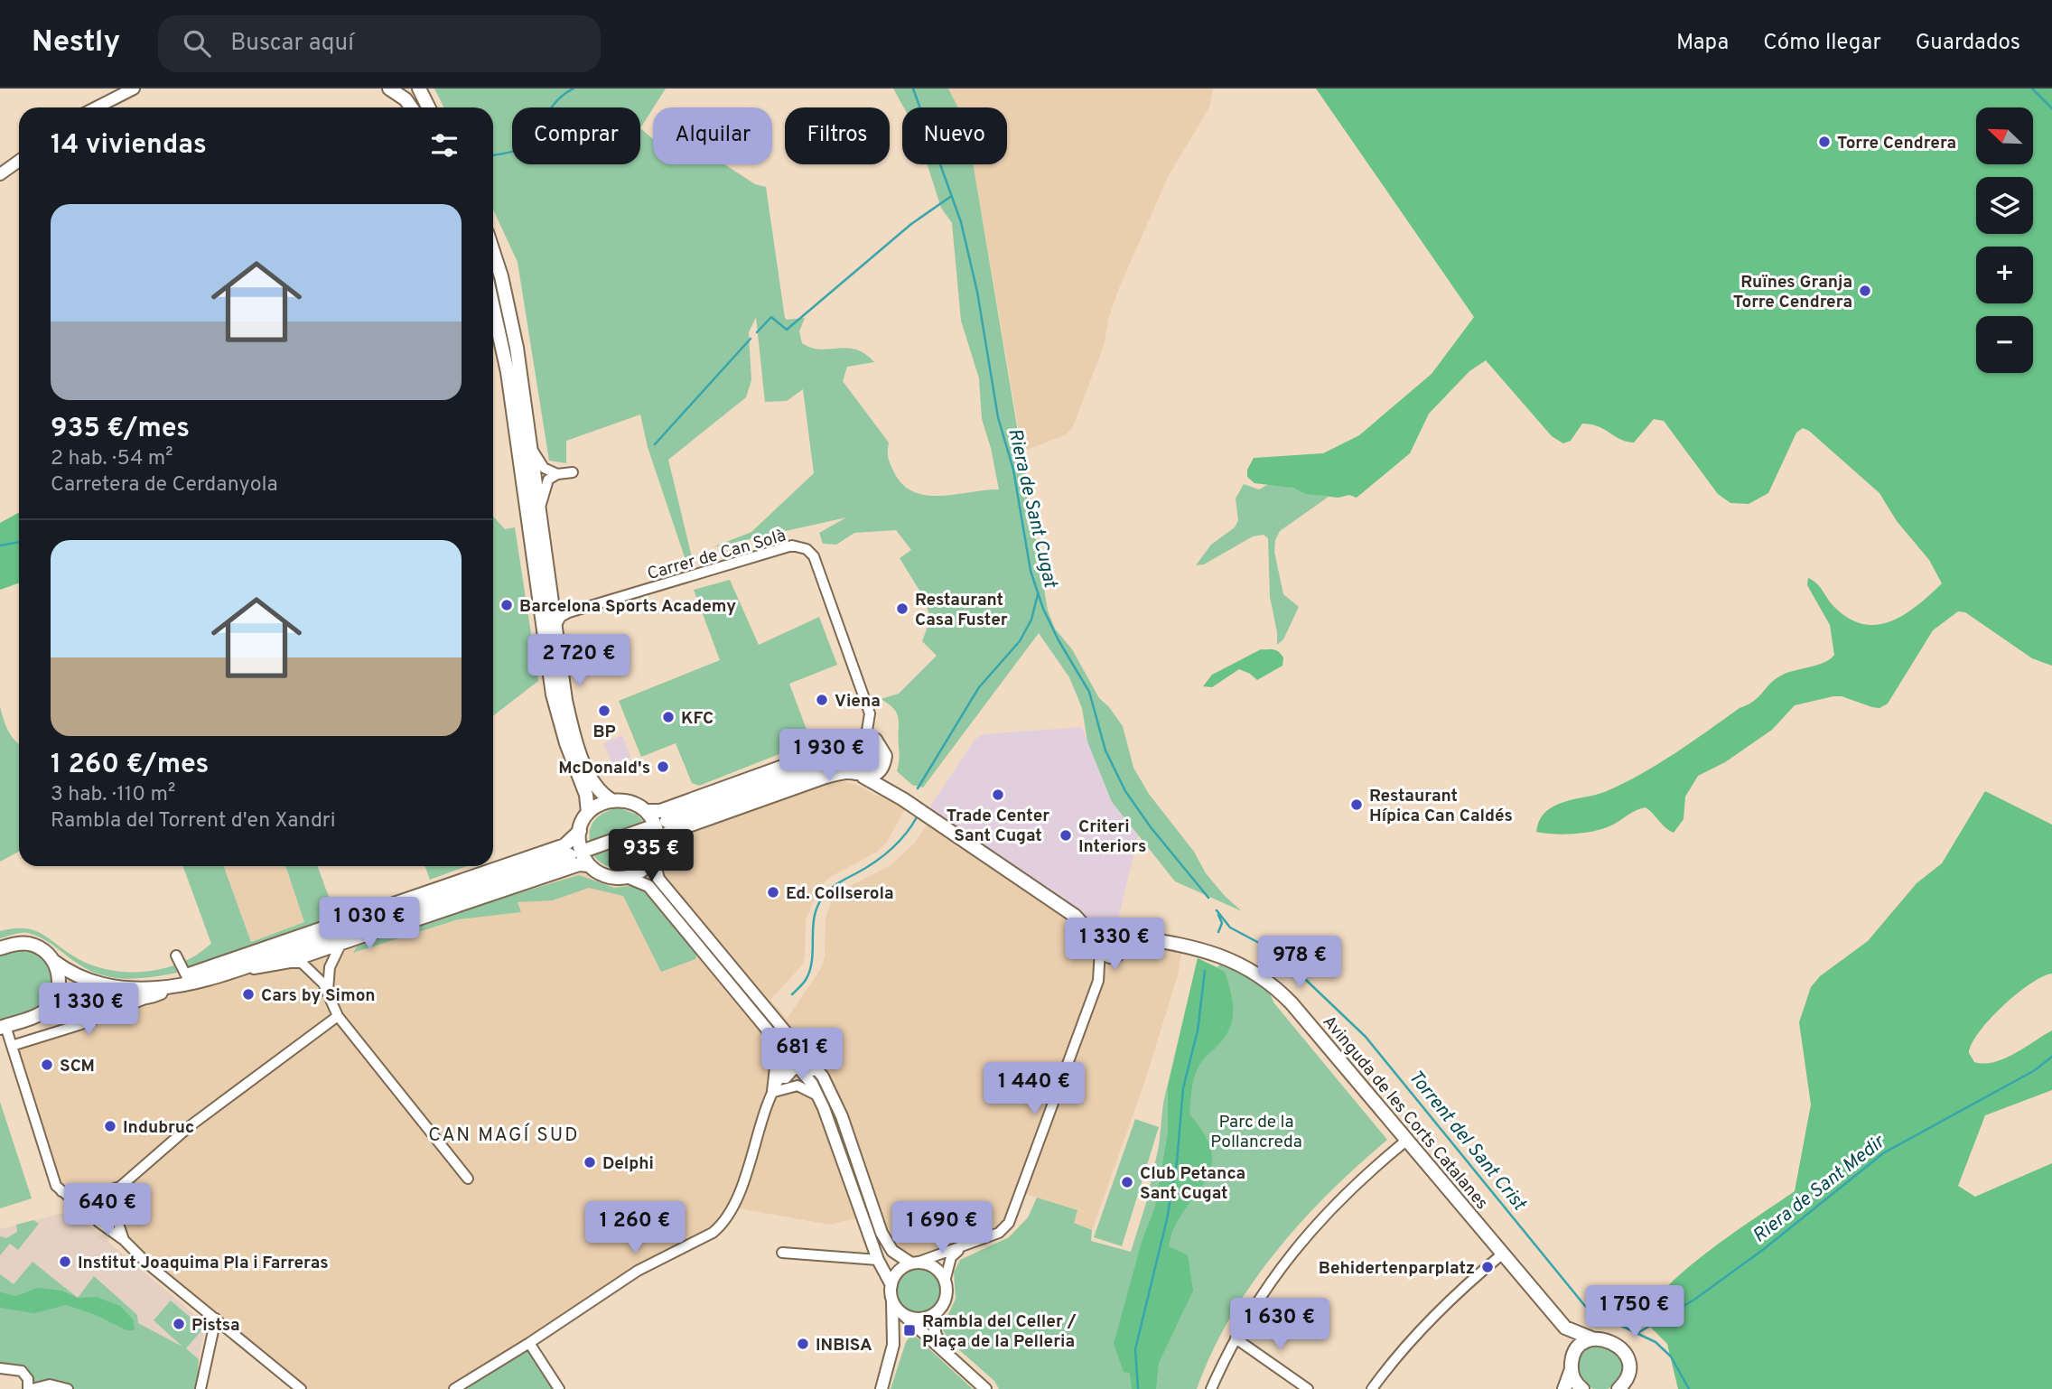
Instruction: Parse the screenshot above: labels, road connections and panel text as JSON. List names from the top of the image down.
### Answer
{
  "streets": {
    "main road": ["Avinguda de les Corts Catalanes"],
    "street": ["Carrer de Can Solà"]
  },
  "crossings": [
    ["Carrer de Can Solà", "Avinguda de les Corts Catalanes"]
  ],
  "districts": ["CAN MAGÍ SUD"],
  "water": ["Riera de Sant Cugat", "Torrent del Sant Crist", "Riera de Sant Medir"],
  "parks": ["Parc de la Pollancreda"],
  "places": {
    "other": [
      "Torre Cendrera",
      "Ruïnes Granja Torre Cendrera",
      "Barcelona Sports Academy",
      "Restaurant Casa Fuster",
      "Viena",
      "BP",
      "KFC",
      "McDonald's",
      "Trade Center Sant Cugat",
      "Restaurant Hípica Can Caldés",
      "Criteri Interiors",
      "Ed. Collserola",
      "Cars by Simon",
      "SCM",
      "Indubruc",
      "Delphi",
      "Club Petanca Sant Cugat",
      "Institut Joaquima Pla i Farreras",
      "Behidertenparplatz",
      "Pistsa",
      "INBISA"
    ],
    "transit": ["Rambla del Celler / Plaça de la Pelleria"]
  },
  "north": "top left",
  "page": {
    "header": "Nestly",
    "search": "Buscar aquí",
    "nav": ["Mapa", "Cómo llegar", "Guardados"],
    "map_buttons": ["+", "−"],
    "chip": [
      "Comprar",
      "Alquilar",
      "Filtros",
      "Nuevo"
    ],
    "heading": "14 viviendas",
    "list": [
      {
        "name": "935 €/mes",
        "note": "2 hab. · 54 m² · Carretera de Cerdanyola"
      },
      {
        "name": "1 260 €/mes",
        "note": "3 hab. · 110 m² · Rambla del Torrent d'en Xandri"
      }
    ],
    "price": [
      "2 720 €",
      "1 930 €",
      "935 €",
      "1 030 €",
      "1 330 €",
      "978 €",
      "1 330 €",
      "681 €",
      "1 440 €",
      "640 €",
      "1 260 €",
      "1 690 €",
      "1 750 €",
      "1 630 €"
    ]
  }
}
